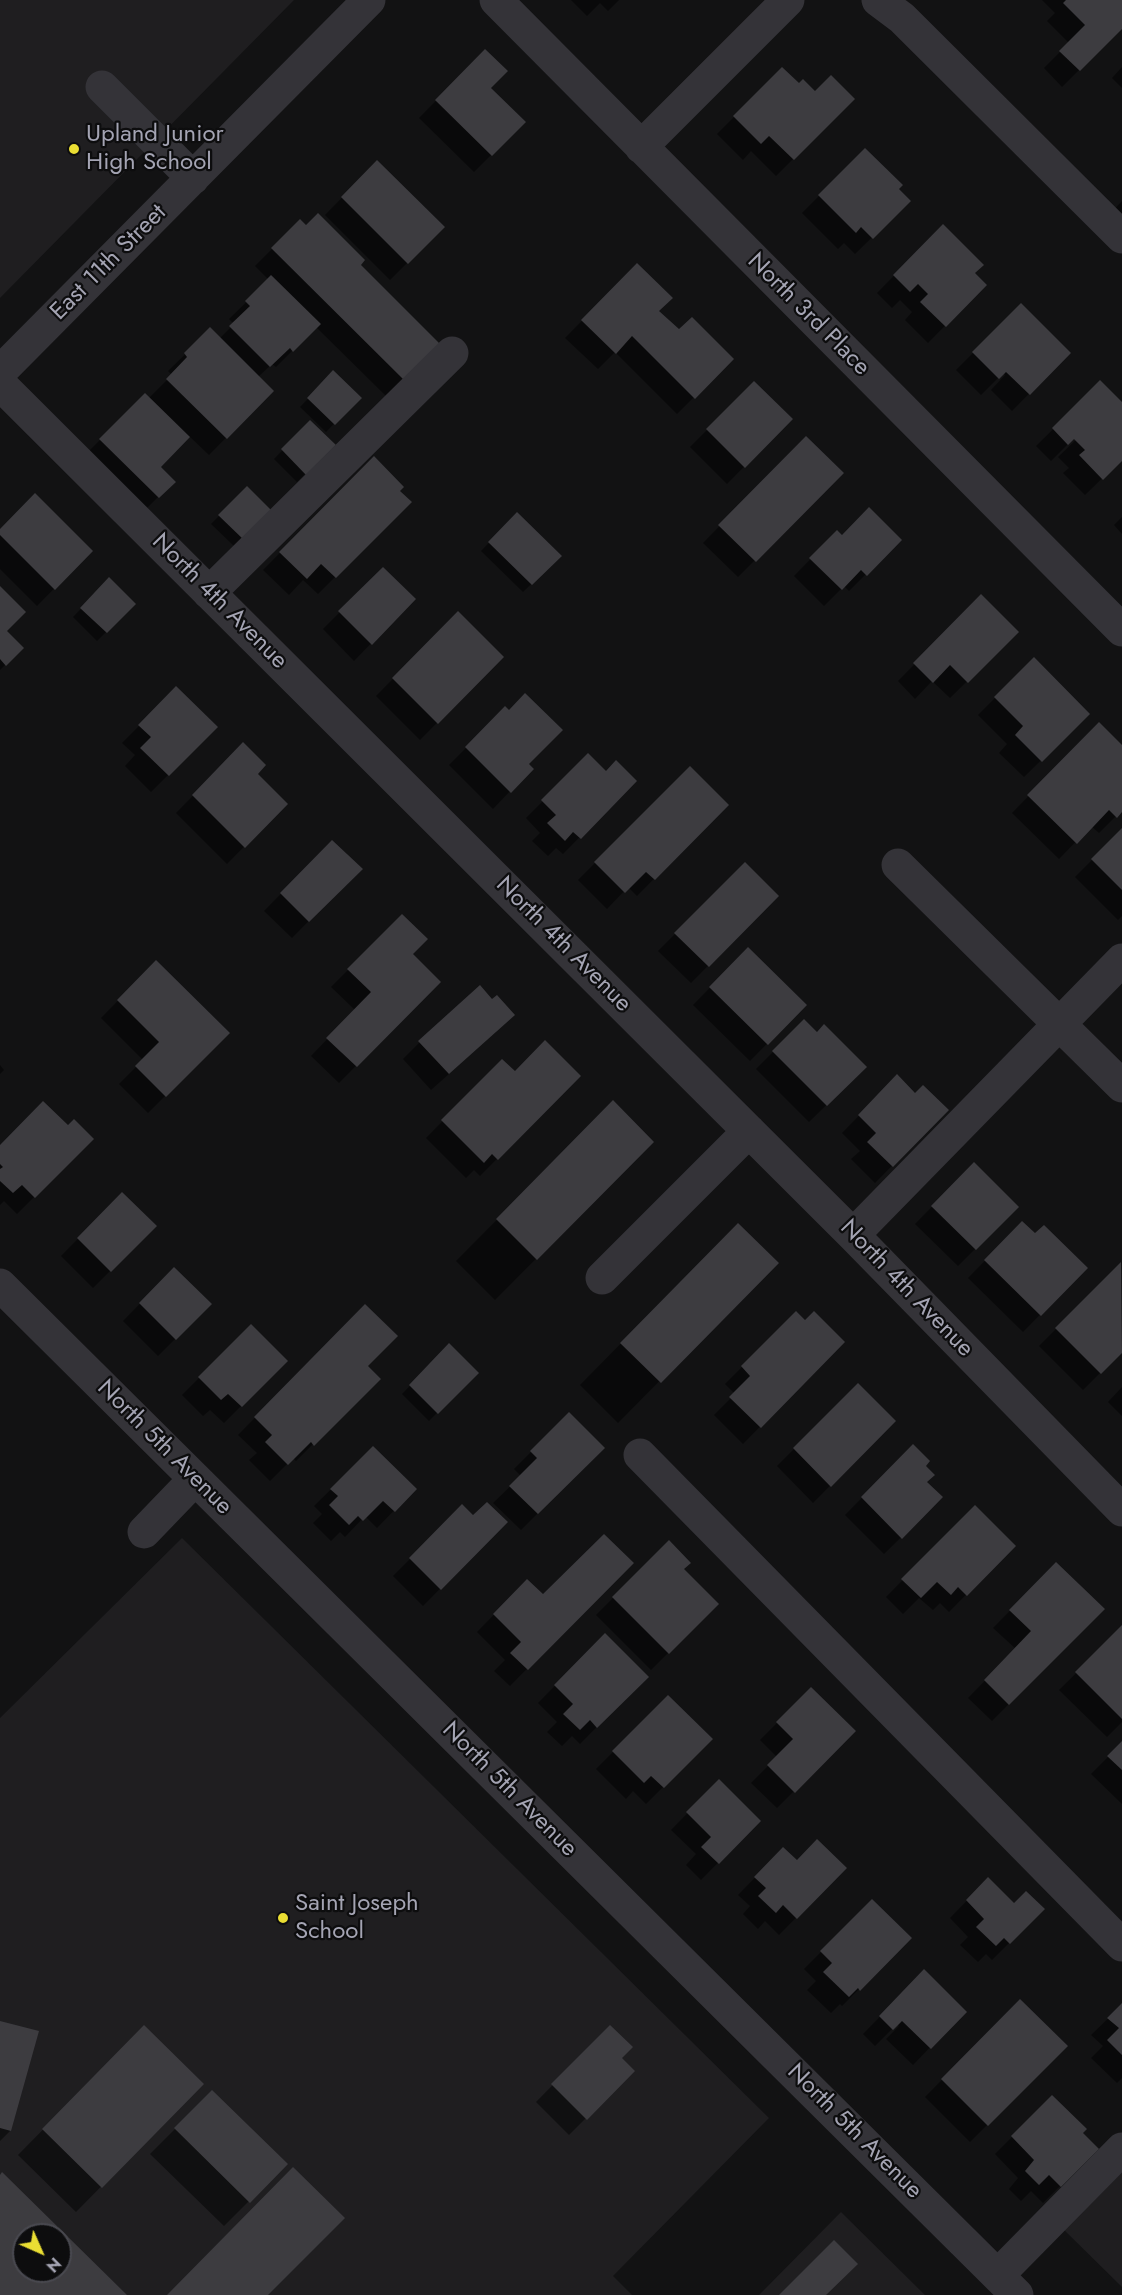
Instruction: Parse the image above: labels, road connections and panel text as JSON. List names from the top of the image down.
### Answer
{
  "streets": {
    "street": [
      "East 11th Street",
      "North 3rd Place",
      "North 4th Avenue",
      "North 5th Avenue"
    ]
  },
  "places": ["Upland Junior High School", "Saint Joseph School"],
  "north": "bottom right"
}
